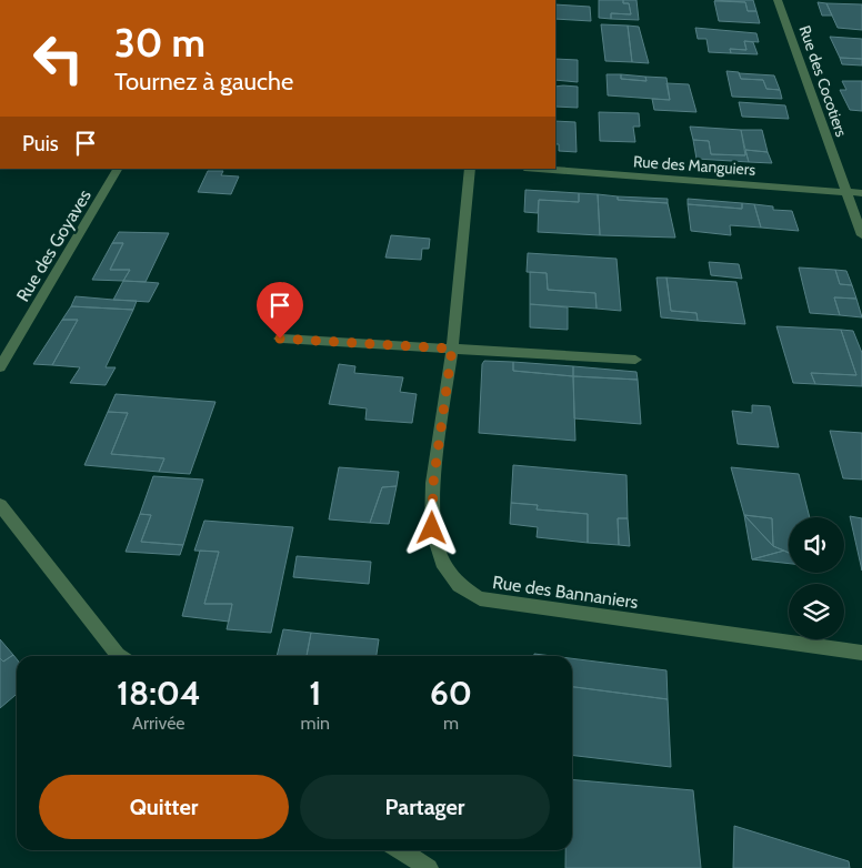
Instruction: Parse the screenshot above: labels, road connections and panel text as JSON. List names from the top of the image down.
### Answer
{
  "streets": {
    "street": [
      "Rue des Cocotiers",
      "Rue des Manguiers",
      "Rue des Goyaves",
      "Rue des Bannaniers"
    ]
  },
  "crossings": [
    ["Rue des Cocotiers", "Rue des Manguiers"]
  ],
  "page": {
    "turn": ["30 m", "Tournez à gauche"],
    "then": "Puis",
    "eta": [
      "18:04",
      "Arrivée",
      "1",
      "min",
      "60",
      "m"
    ],
    "buttons": ["Quitter", "Partager"]
  }
}
